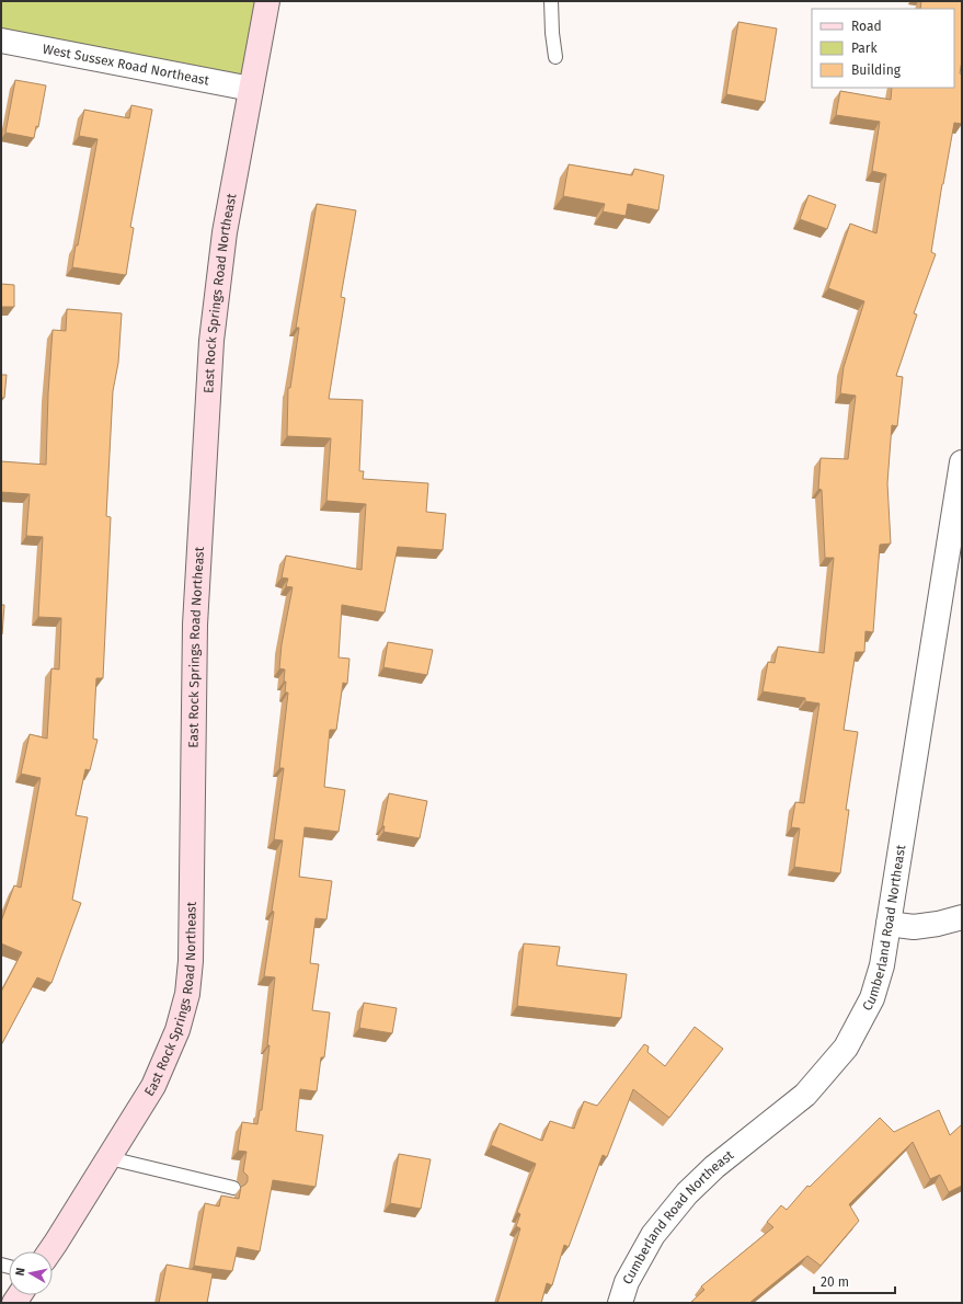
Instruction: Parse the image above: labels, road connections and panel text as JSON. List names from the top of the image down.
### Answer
{
  "streets": {
    "street": ["West Sussex Road Northeast", "East Rock Springs Road Northeast", "Cumberland Road Northeast"]
  },
  "crossings": [
    ["West Sussex Road Northeast", "East Rock Springs Road Northeast"]
  ],
  "legend": ["Road", "Park", "Building"],
  "scale_bar": "20 m",
  "north": "left"
}
